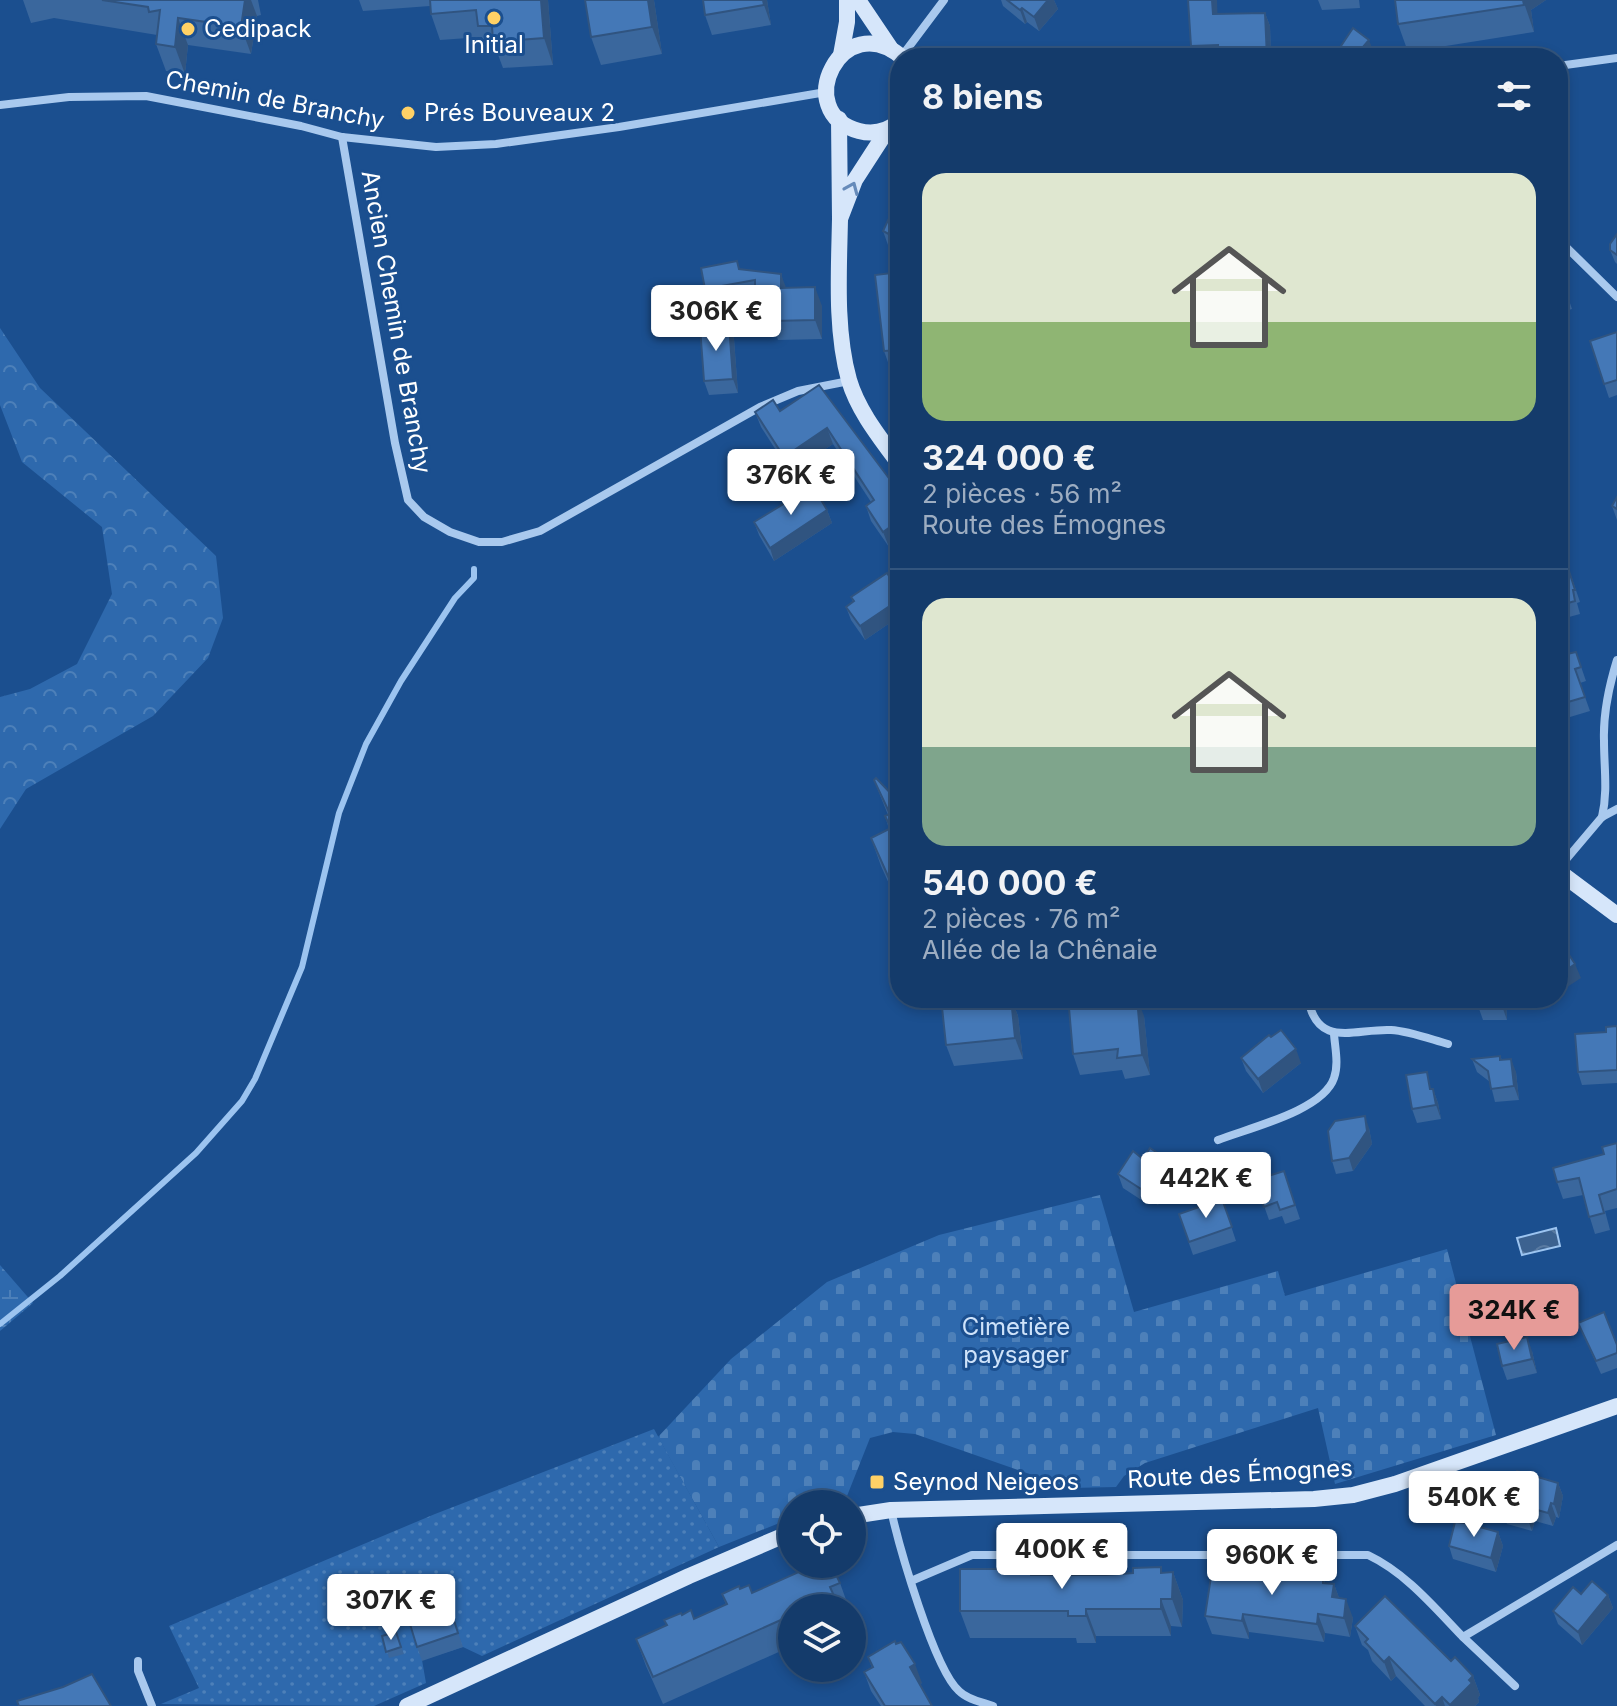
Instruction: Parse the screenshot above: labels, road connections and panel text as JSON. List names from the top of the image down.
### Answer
{
  "streets": {
    "street": ["Chemin de Branchy", "Ancien Chemin de Branchy", "Route des Émognes"]
  },
  "crossings": [
    ["Chemin de Branchy", "Ancien Chemin de Branchy"]
  ],
  "parks": ["Cimetière paysager"],
  "places": {
    "other": ["Initial", "Cedipack", "Prés Bouveaux 2"],
    "transit": ["Seynod Neigeos"]
  },
  "page": {
    "heading": "8 biens",
    "list": [
      {
        "name": "324 000 €",
        "note": "2 pièces · 56 m² · Route des Émognes"
      },
      {
        "name": "540 000 €",
        "note": "2 pièces · 76 m² · Allée de la Chênaie"
      }
    ],
    "price": [
      "306K €",
      "376K €",
      "442K €",
      "324K €",
      "540K €",
      "400K €",
      "960K €",
      "307K €"
    ]
  }
}
